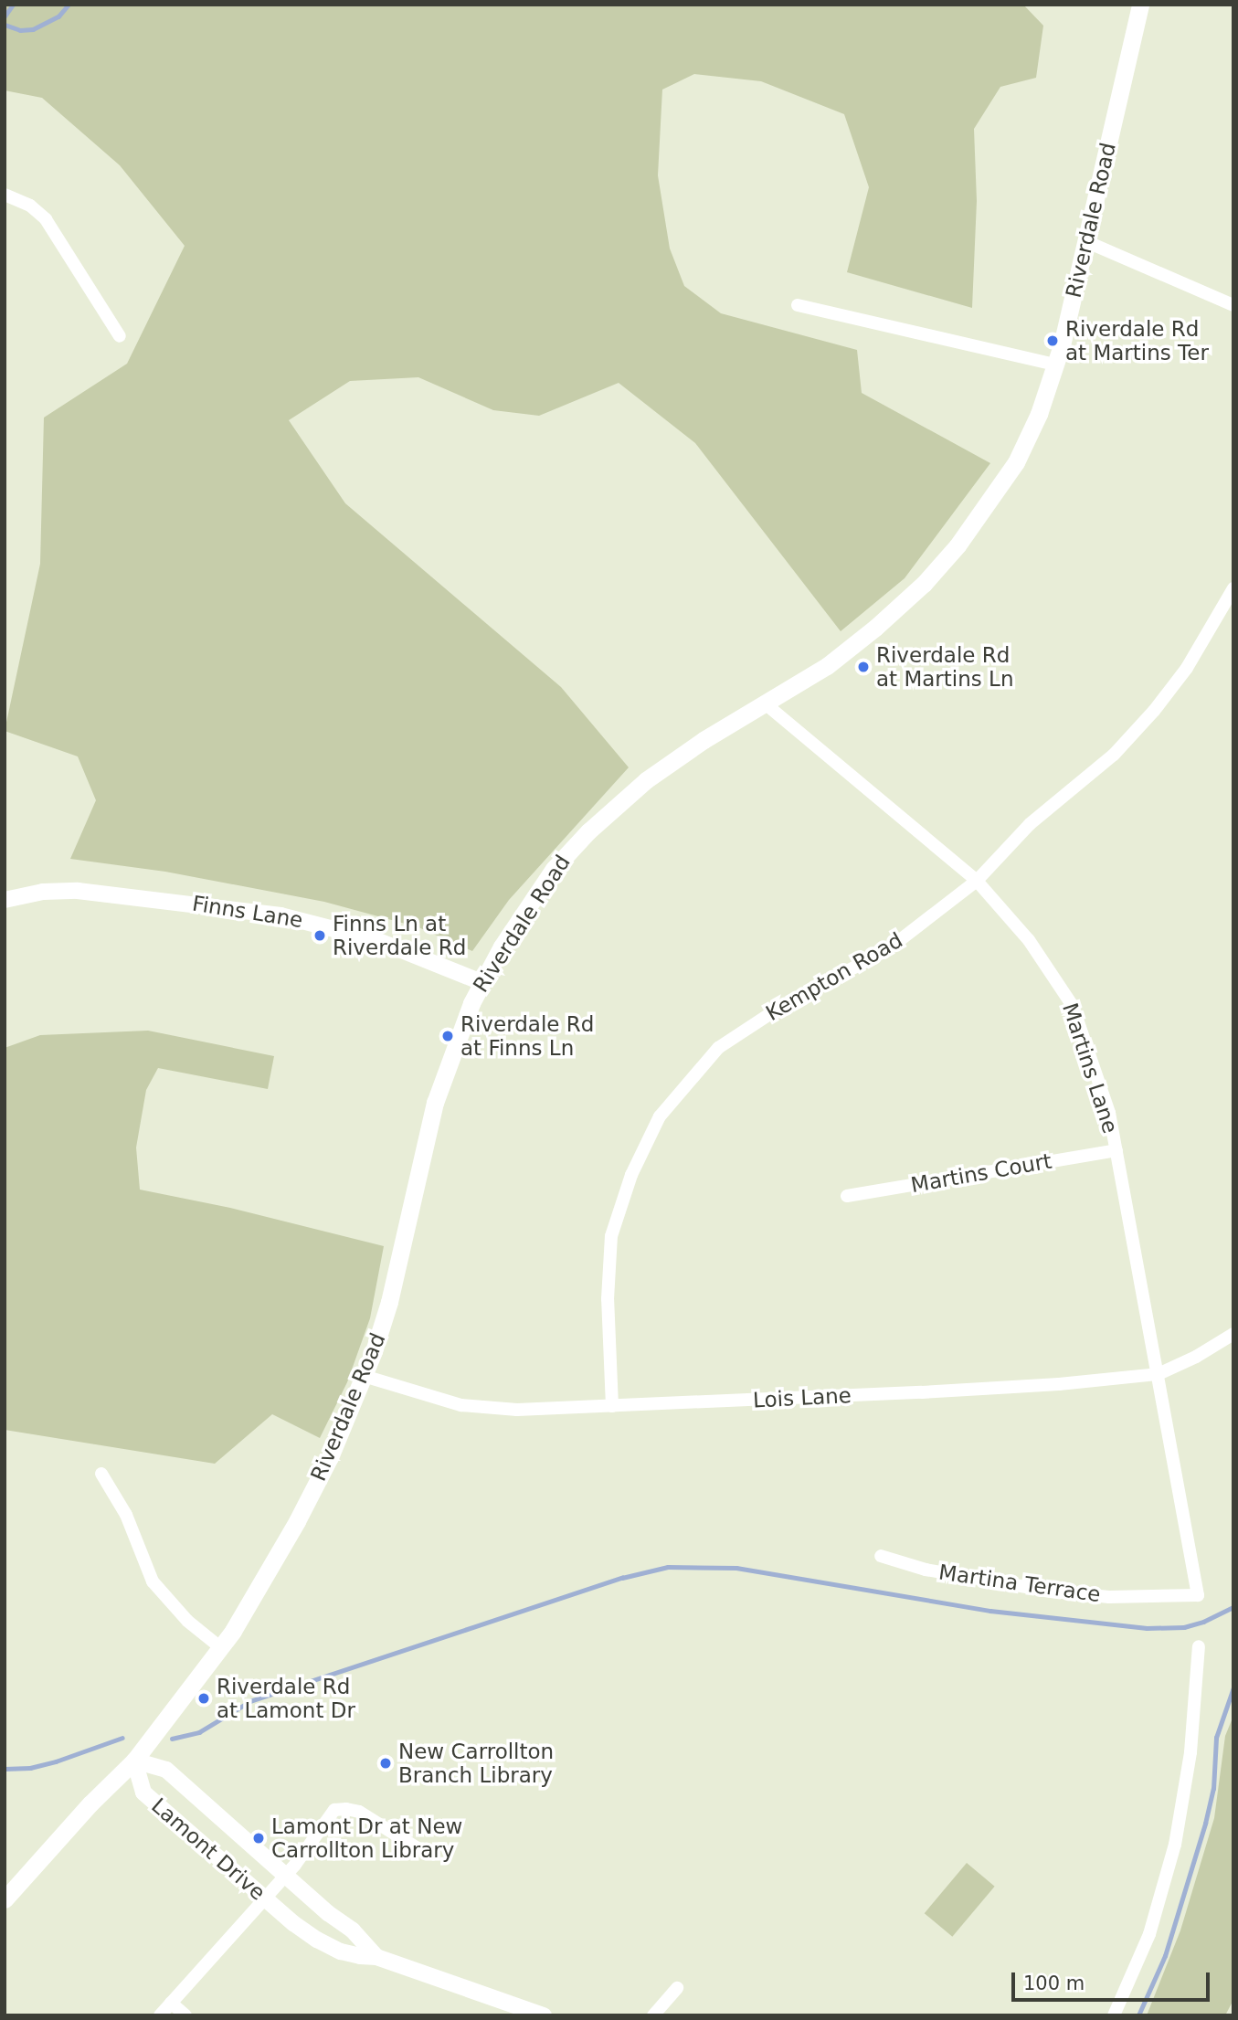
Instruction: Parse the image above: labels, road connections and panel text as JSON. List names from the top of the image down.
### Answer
{
  "streets": {
    "main road": ["Riverdale Road"],
    "street": [
      "Finns Lane",
      "Kempton Road",
      "Martins Lane",
      "Martins Court",
      "Lois Lane",
      "Martina Terrace",
      "Lamont Drive"
    ]
  },
  "crossings": [
    ["Riverdale Road", "Finns Lane"],
    ["Riverdale Road", "Martins Lane"],
    ["Riverdale Road", "Lois Lane"],
    ["Riverdale Road", "Lamont Drive"],
    ["Kempton Road", "Martins Lane"],
    ["Kempton Road", "Lois Lane"],
    ["Martins Lane", "Martins Court"],
    ["Martins Lane", "Lois Lane"],
    ["Martins Lane", "Martina Terrace"]
  ],
  "places": [
    "Riverdale Rd at Martins Ter",
    "Riverdale Rd at Martins Ln",
    "Finns Ln at Riverdale Rd",
    "Riverdale Rd at Finns Ln",
    "Riverdale Rd at Lamont Dr",
    "New Carrollton Branch Library",
    "Lamont Dr at New Carrollton Library"
  ],
  "scale_bar": "100 m"
}
